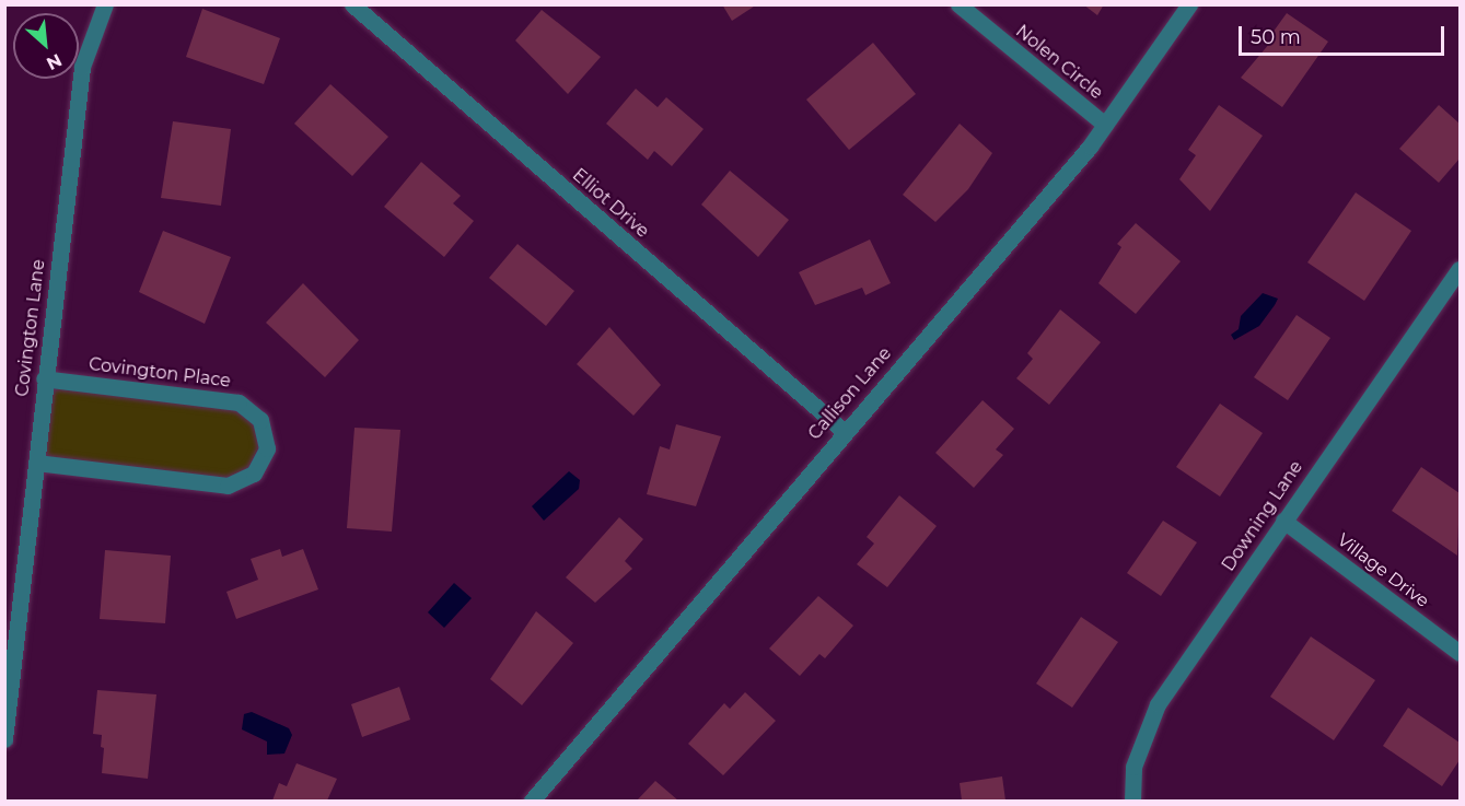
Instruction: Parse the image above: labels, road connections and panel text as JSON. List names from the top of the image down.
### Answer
{
  "streets": {
    "street": [
      "Nolen Circle",
      "Elliot Drive",
      "Covington Lane",
      "Covington Place",
      "Callison Lane",
      "Downing Lane",
      "Village Drive"
    ]
  },
  "crossings": [
    ["Nolen Circle", "Callison Lane"],
    ["Elliot Drive", "Callison Lane"],
    ["Covington Lane", "Covington Place"],
    ["Downing Lane", "Village Drive"]
  ],
  "scale_bar": "50 m",
  "north": "bottom right"
}
